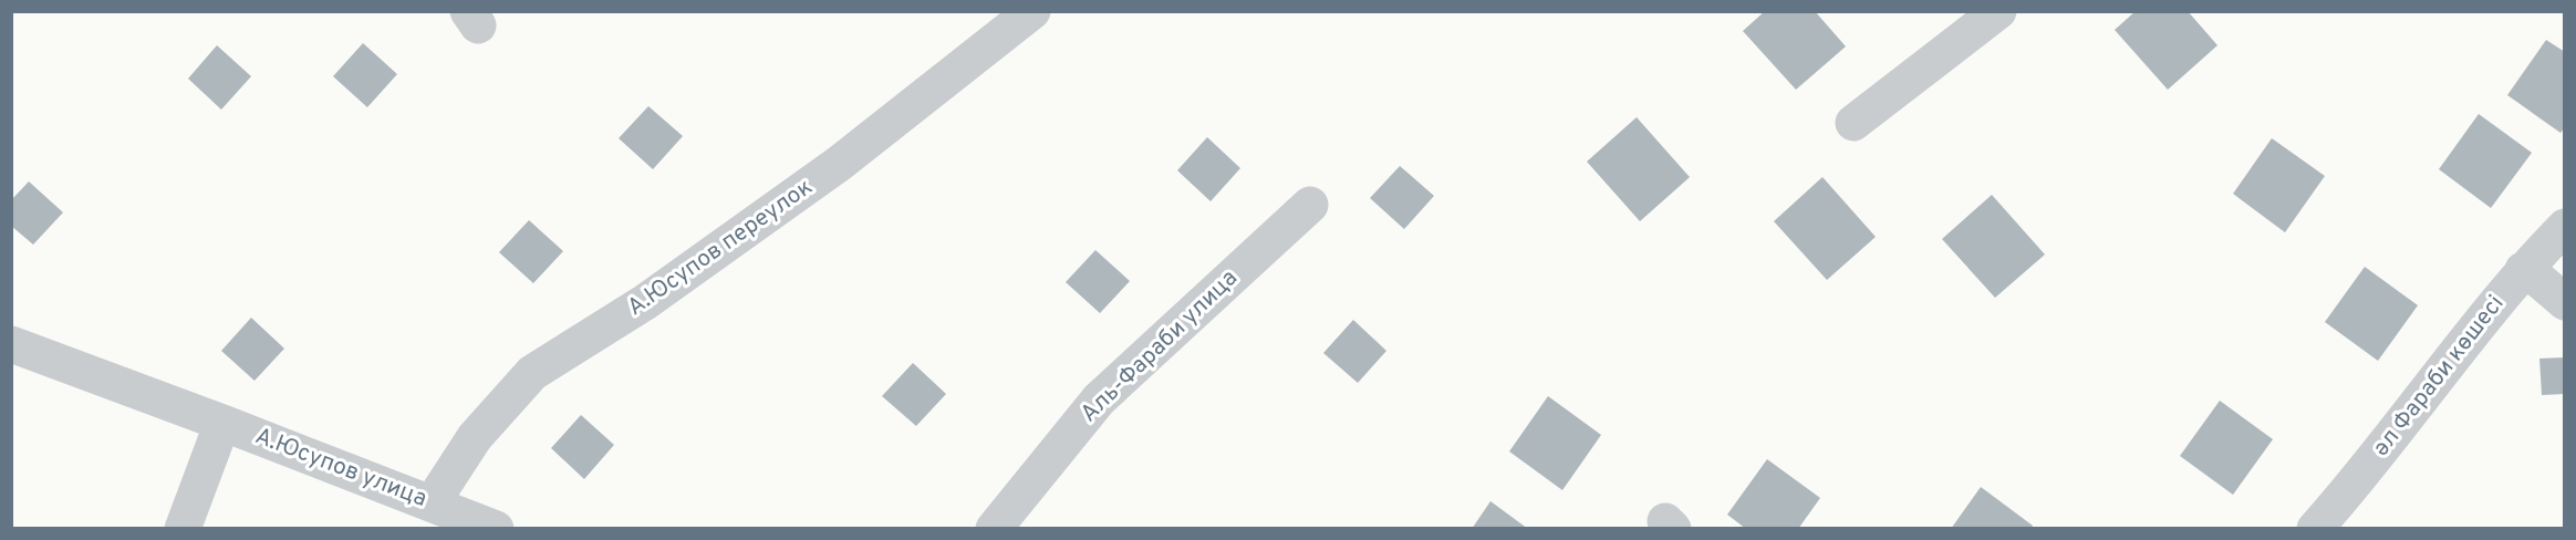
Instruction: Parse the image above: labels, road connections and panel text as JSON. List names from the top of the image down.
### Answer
{
  "streets": {
    "street": [
      "А.Юсупов переулок",
      "Аль-Фараби улица",
      "әл Фараби көшесі",
      "А.Юсупов улица"
    ]
  },
  "crossings": [
    ["А.Юсупов переулок", "А.Юсупов улица"]
  ]
}
